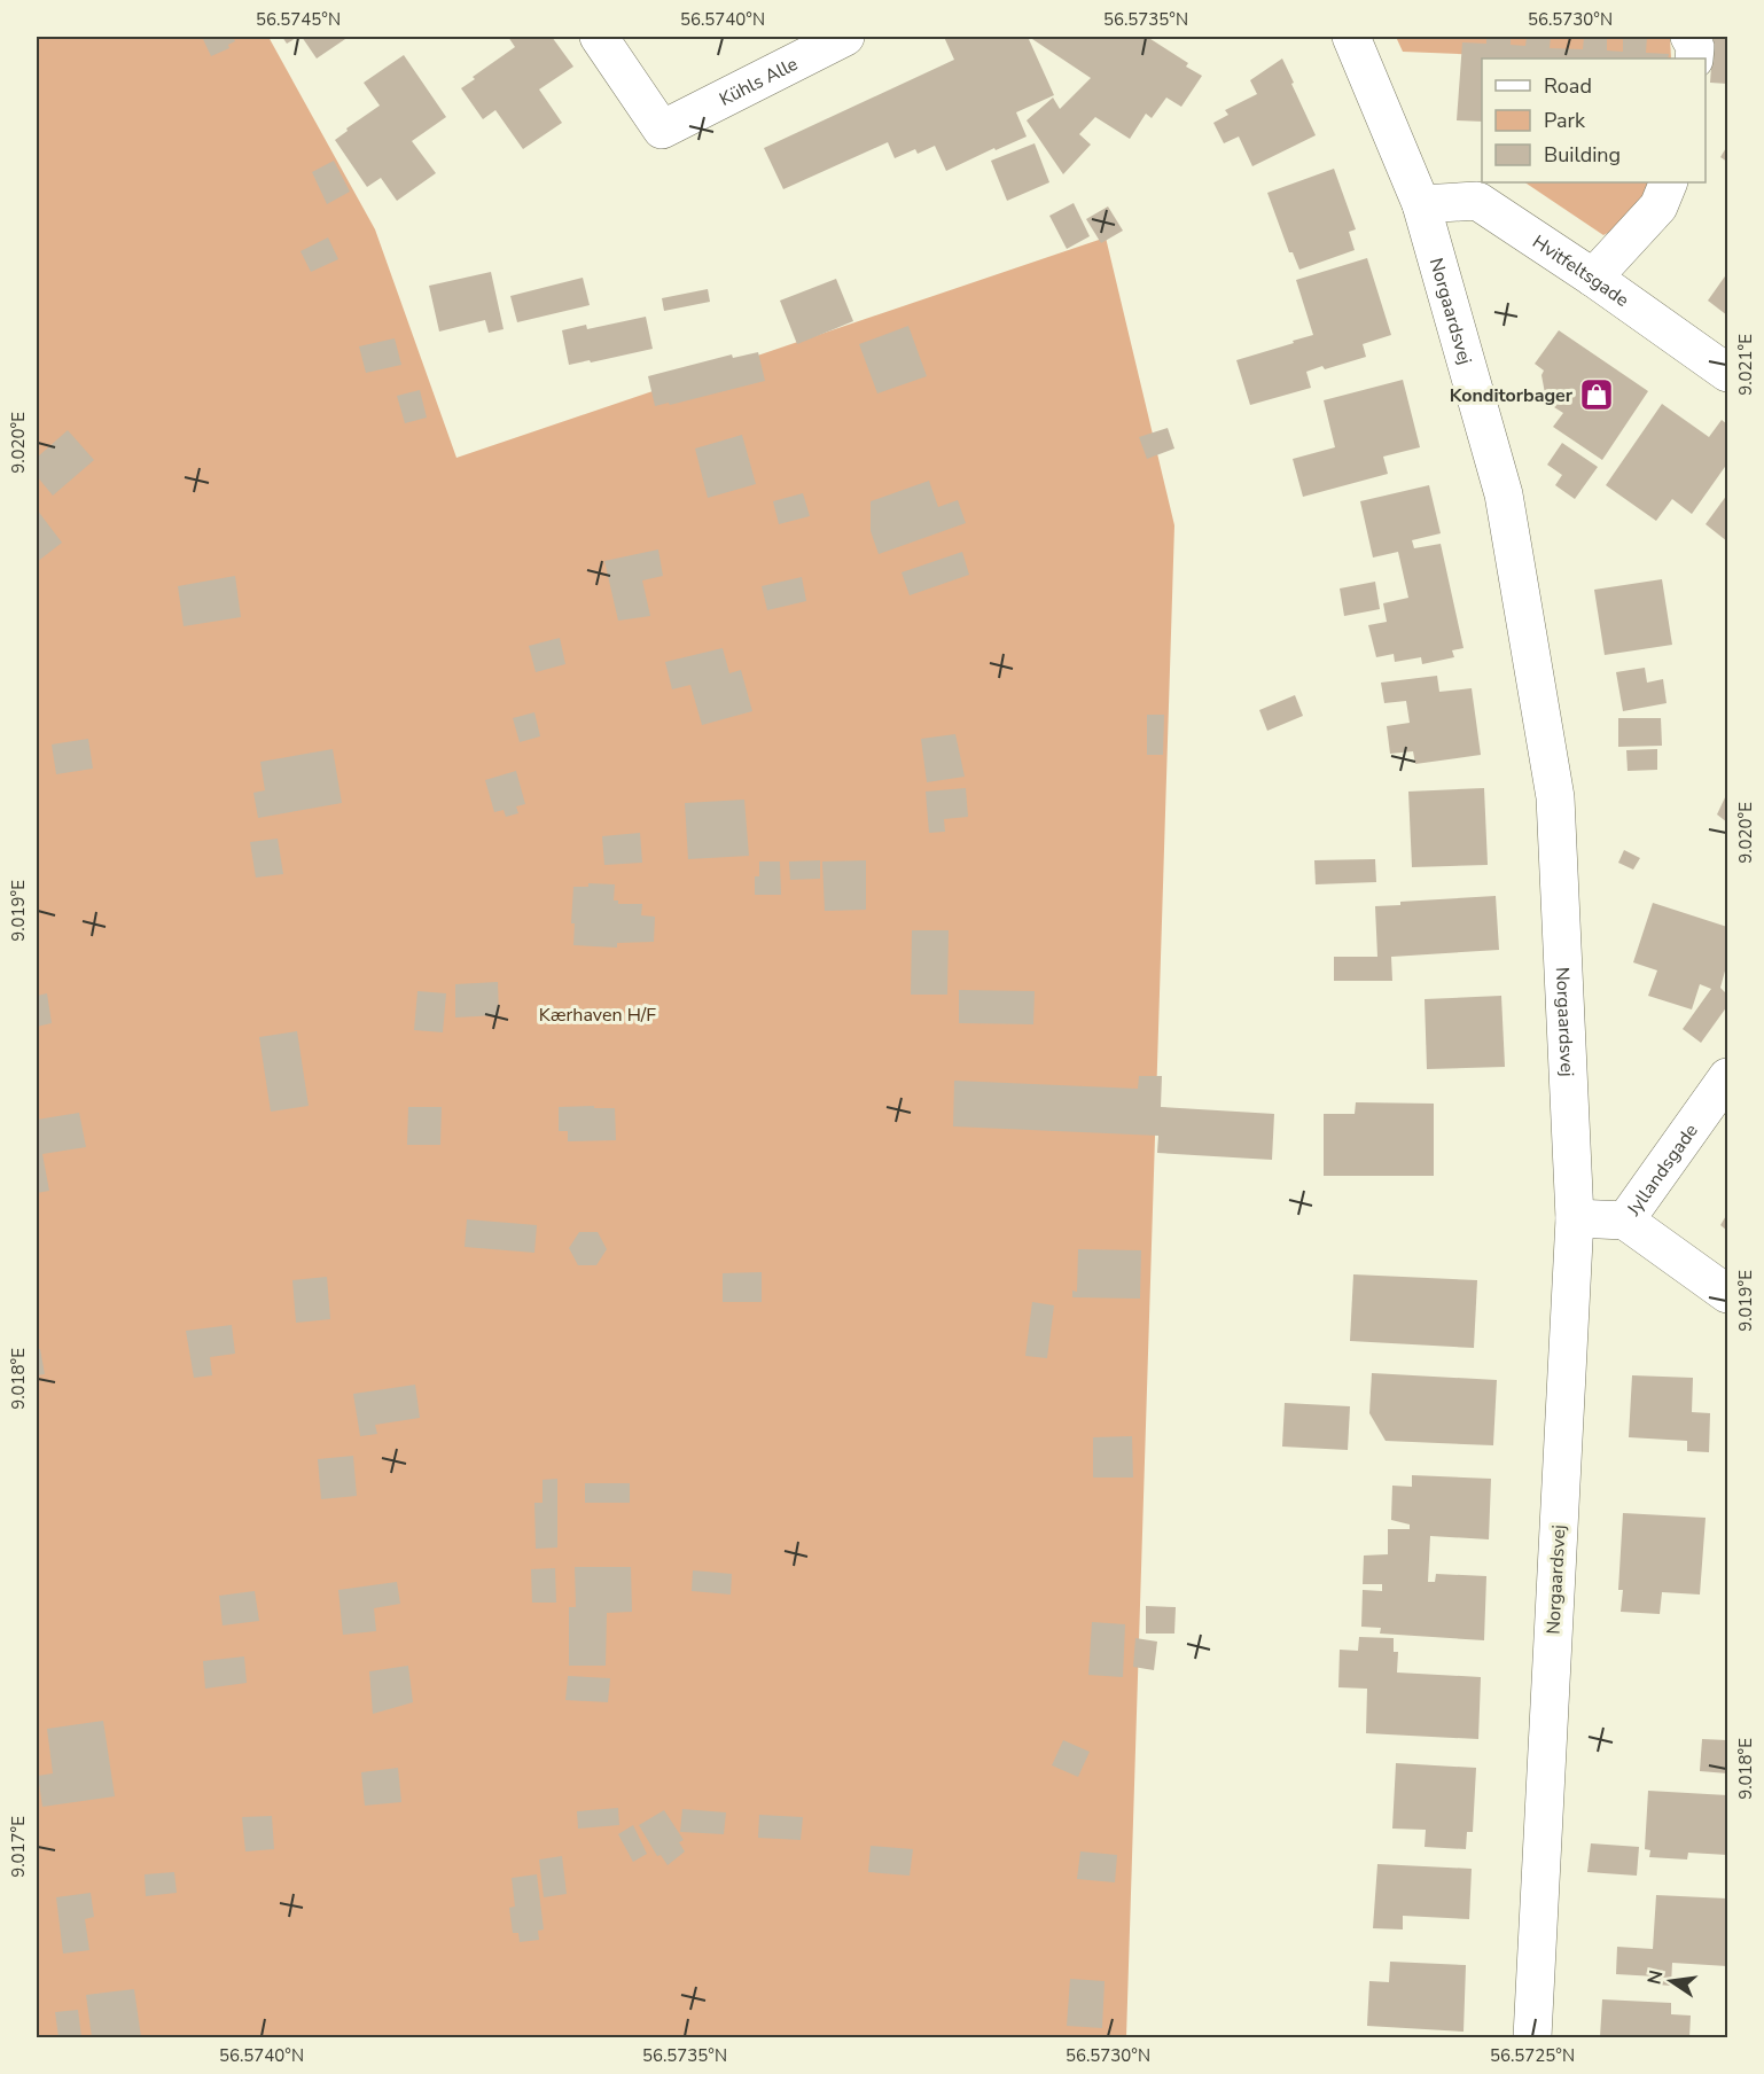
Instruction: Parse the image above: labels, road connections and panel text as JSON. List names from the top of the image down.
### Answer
{
  "streets": {
    "street": [
      "Kühls Alle",
      "Hvitfeltsgade",
      "Norgaardsvej",
      "Jyllandsgade"
    ]
  },
  "crossings": [
    ["Hvitfeltsgade", "Norgaardsvej"],
    ["Norgaardsvej", "Jyllandsgade"]
  ],
  "parks": ["Kærhaven H/F"],
  "places": {
    "shop": ["Konditorbager"]
  },
  "legend": ["Road", "Park", "Building"],
  "north": "left",
  "coordinates": [
    "56.5745°N",
    "56.5740°N",
    "56.5735°N",
    "56.5730°N",
    "9.021°E",
    "9.020°E",
    "9.019°E",
    "9.018°E",
    "9.017°E",
    "56.5725°N"
  ]
}
